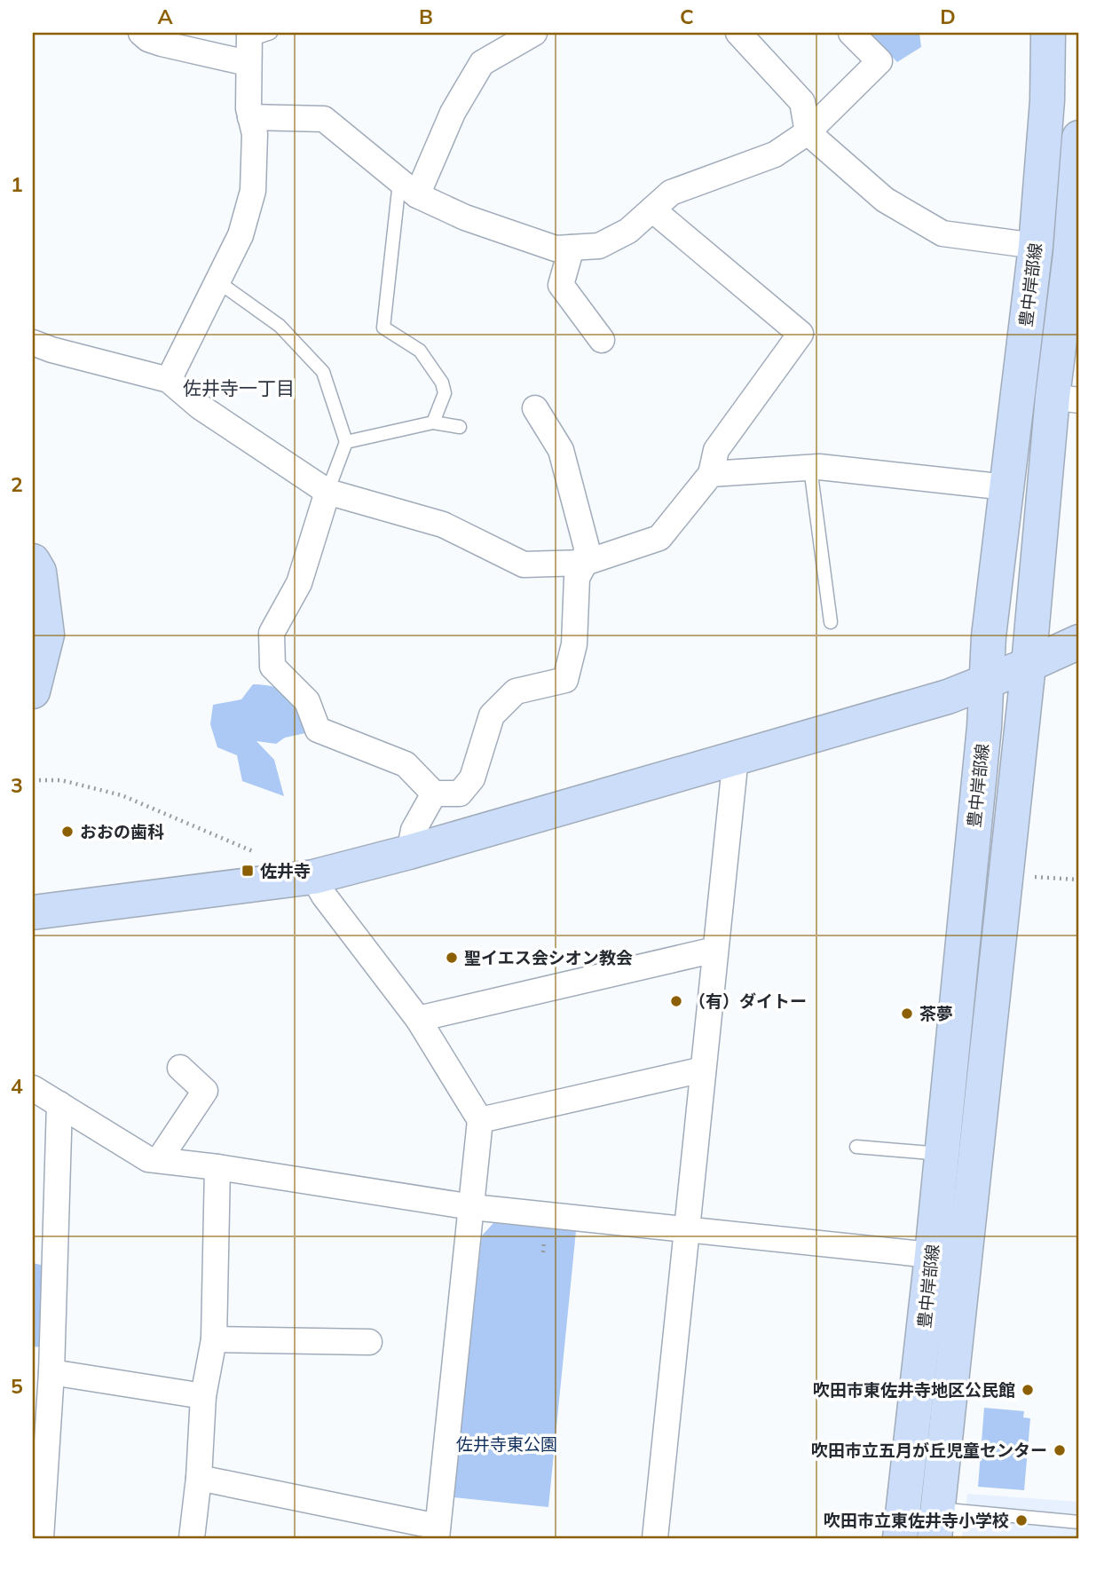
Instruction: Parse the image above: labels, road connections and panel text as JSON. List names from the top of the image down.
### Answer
{
  "streets": {
    "street": ["豊中岸部線"]
  },
  "districts": ["佐井寺一丁目"],
  "parks": ["佐井寺東公園"],
  "places": {
    "other": [
      "おおの歯科",
      "聖イエス会シオン教会",
      "（有）ダイトー",
      "茶夢",
      "吹田市東佐井寺地区公民館",
      "吹田市立五月が丘児童センター",
      "吹田市立東佐井寺小学校"
    ],
    "transit": ["佐井寺"]
  },
  "grid": {
    "columns": [
      "A",
      "B",
      "C",
      "D"
    ],
    "rows": [
      "1",
      "2",
      "3",
      "4",
      "5"
    ]
  }
}
